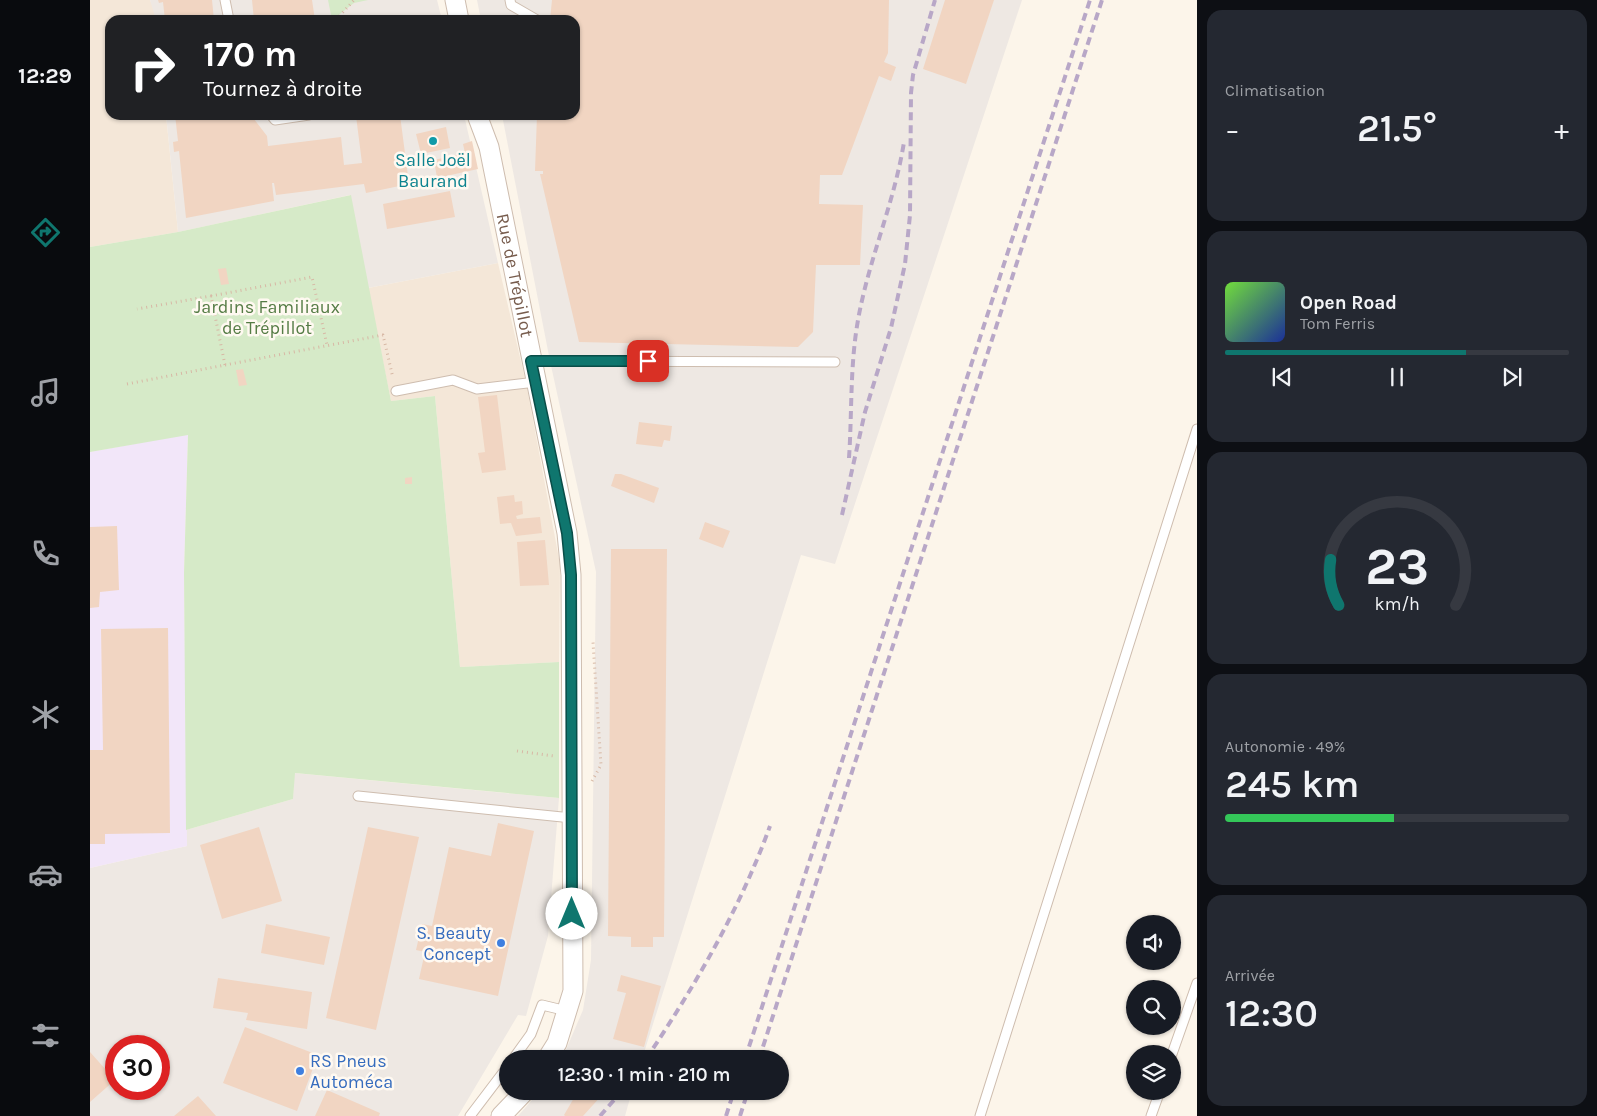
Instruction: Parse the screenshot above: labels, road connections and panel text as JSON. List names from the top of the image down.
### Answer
{
  "streets": {
    "street": ["Rue de Trépillot"]
  },
  "parks": ["Jardins Familiaux de Trépillot"],
  "places": ["Salle Joël Baurand", "S. Beauty Concept", "RS Pneus Automéca"],
  "page": {
    "tabs": "12:29",
    "tile": [
      "Climatisation",
      ["Autonomie · 49%", "245 km"],
      ["Arrivée", "12:30"]
    ],
    "turn": ["170 m", "Tournez à droite"],
    "heat": ["−", "21.5°", "+"],
    "song": ["Open Road", "Tom Ferris"],
    "limit": "30",
    "trip": "12:30 · 1 min · 210 m",
    "gauge": ["23", "km/h"]
  }
}
